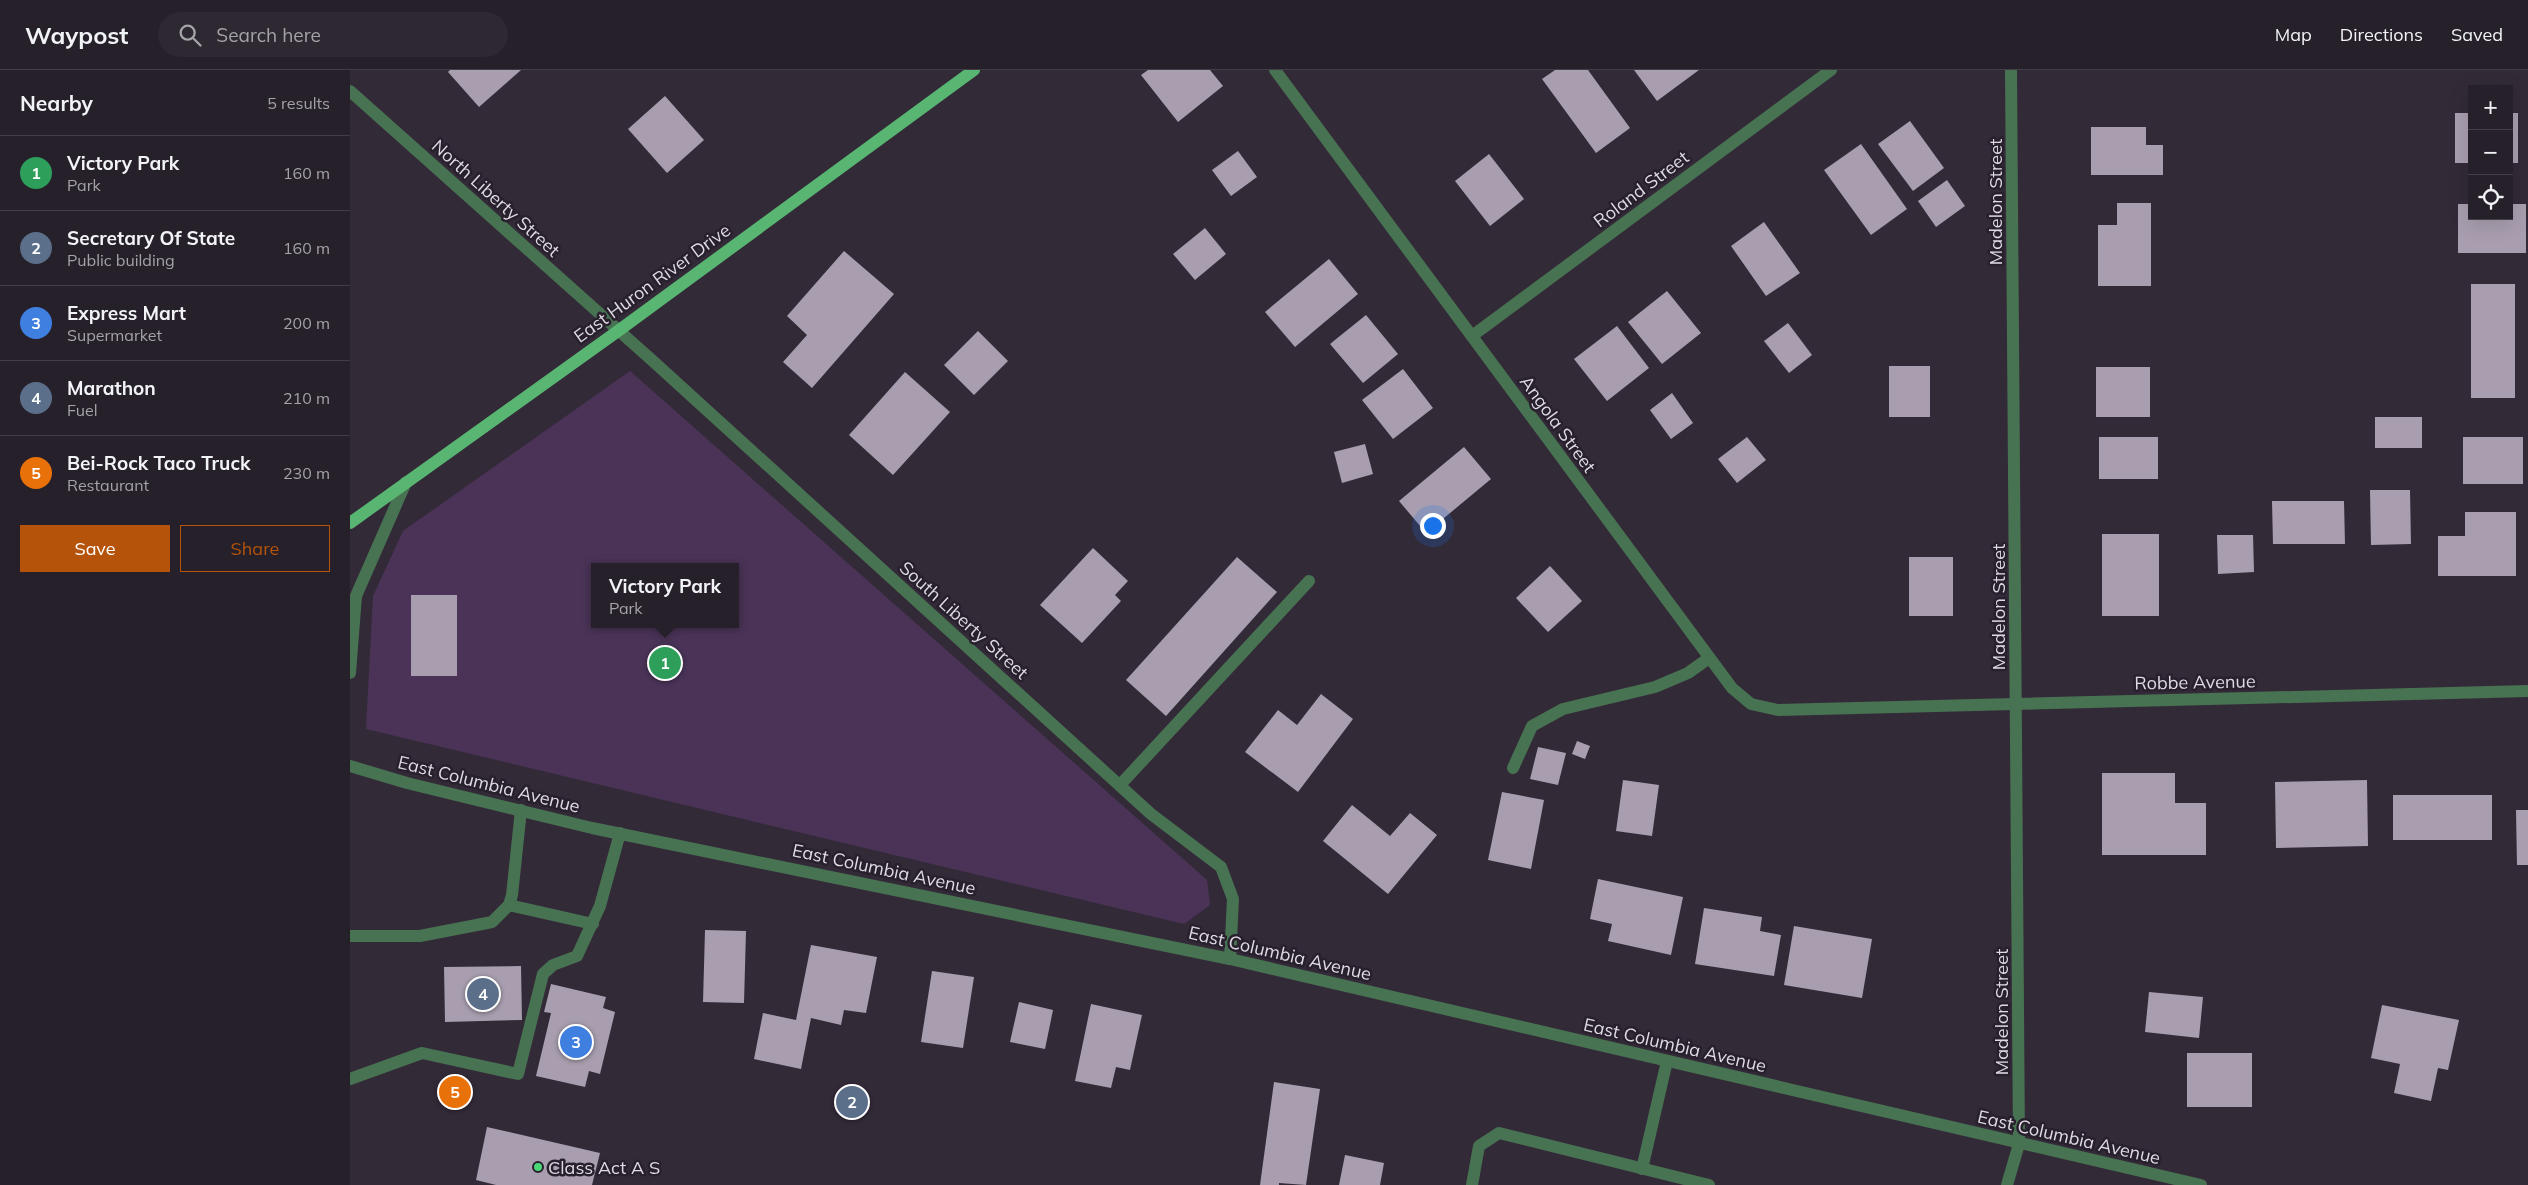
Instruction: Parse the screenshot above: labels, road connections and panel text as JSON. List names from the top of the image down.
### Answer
{
  "streets": {
    "main road": ["East Huron River Drive"],
    "street": [
      "Roland Street",
      "North Liberty Street",
      "Madelon Street",
      "Angola Street",
      "South Liberty Street",
      "Robbe Avenue",
      "East Columbia Avenue"
    ]
  },
  "crossings": [
    ["Roland Street", "Angola Street"],
    ["North Liberty Street", "East Huron River Drive"],
    ["North Liberty Street", "South Liberty Street"],
    ["Madelon Street", "Robbe Avenue"],
    ["Madelon Street", "East Columbia Avenue"],
    ["East Huron River Drive", "South Liberty Street"],
    ["Angola Street", "Robbe Avenue"],
    ["South Liberty Street", "East Columbia Avenue"]
  ],
  "places": ["Class Act A S"],
  "page": {
    "header": "Waypost",
    "search": "Search here",
    "nav": ["Map", "Directions", "Saved"],
    "heading": ["Nearby", "5 results"],
    "map_buttons": ["+", "−"],
    "list": [
      {
        "mark": "1",
        "name": "Victory Park",
        "note": "Park",
        "value": "160 m"
      },
      {
        "mark": "2",
        "name": "Secretary Of State",
        "note": "Public building",
        "value": "160 m"
      },
      {
        "mark": "3",
        "name": "Express Mart",
        "note": "Supermarket",
        "value": "200 m"
      },
      {
        "mark": "4",
        "name": "Marathon",
        "note": "Fuel",
        "value": "210 m"
      },
      {
        "mark": "5",
        "name": "Bei-Rock Taco Truck",
        "note": "Restaurant",
        "value": "230 m"
      }
    ],
    "buttons": ["Save", "Share"],
    "popup": ["Victory Park", "Park"],
    "pins": [
      "1",
      "4",
      "3",
      "5",
      "2"
    ]
  }
}
